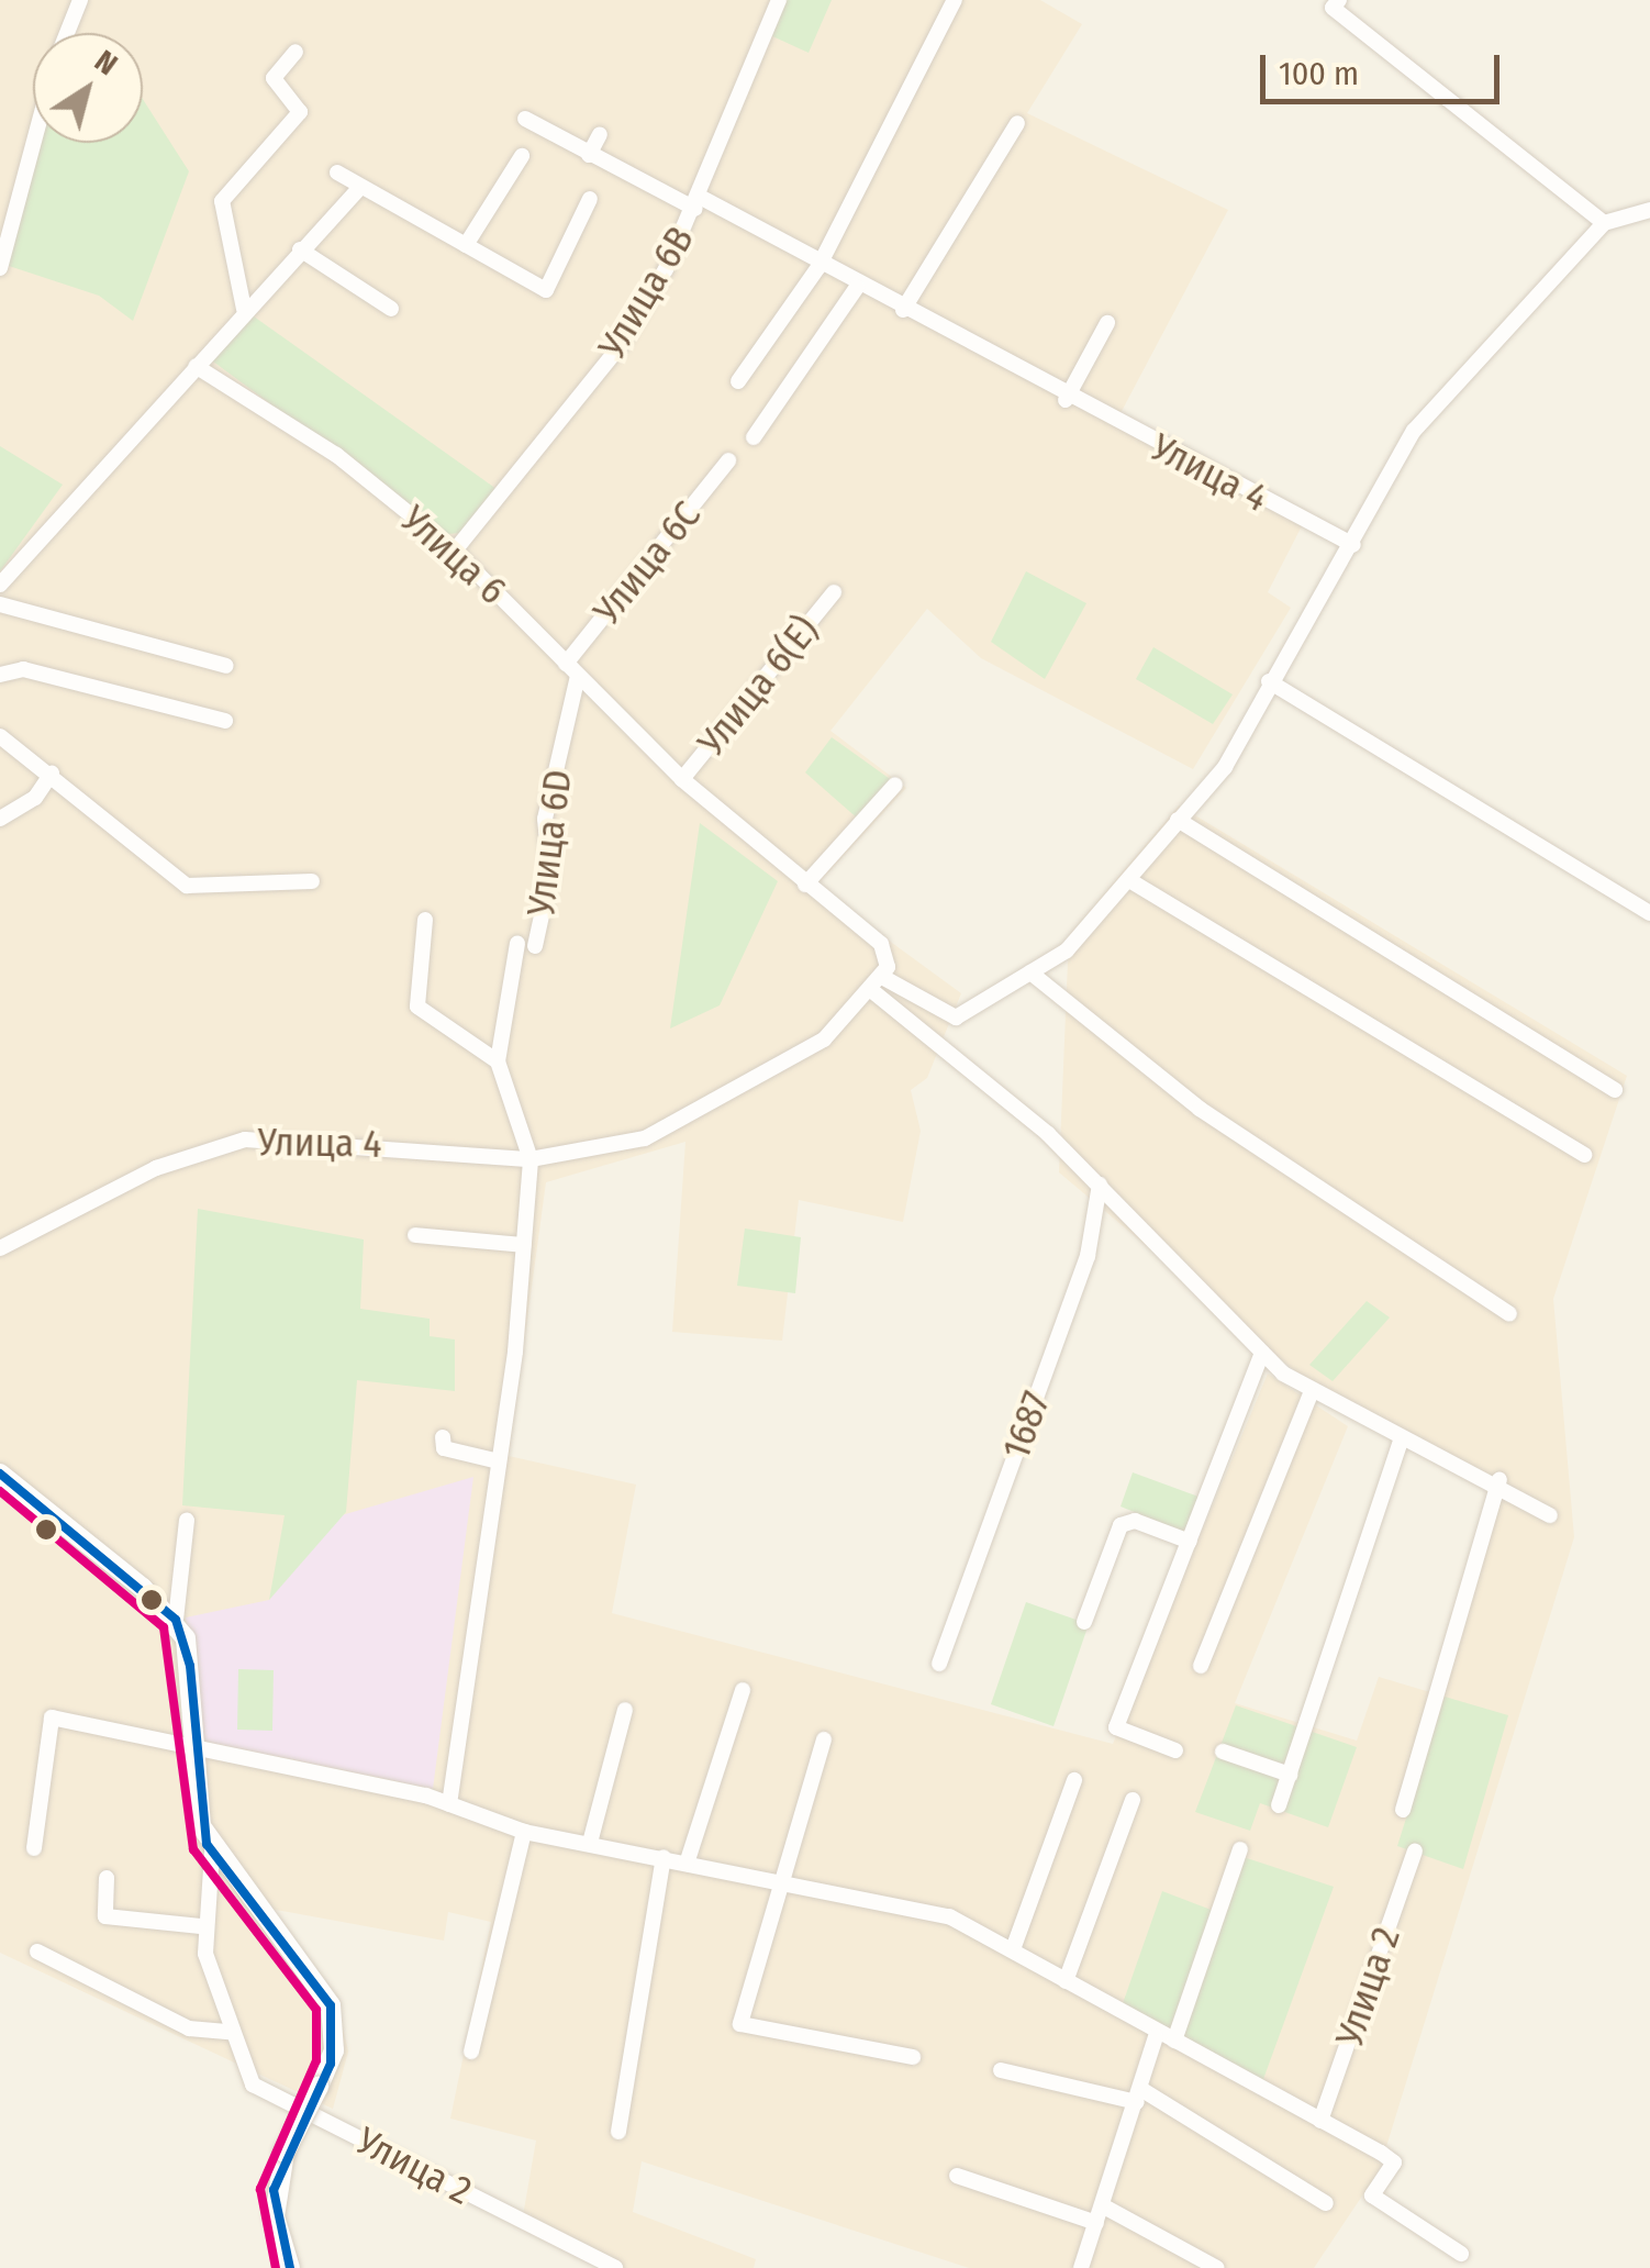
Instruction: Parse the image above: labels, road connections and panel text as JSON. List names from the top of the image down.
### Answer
{
  "streets": {
    "street": [
      "Улица 6B",
      "Улица 4",
      "Улица 6",
      "Улица 6C",
      "Улица 6(E)",
      "Улица 6D",
      "1687",
      "Улица 2"
    ]
  },
  "crossings": [
    ["Улица 6B", "Улица 4"],
    ["Улица 6B", "Улица 6"],
    ["Улица 4", "Улица 6"],
    ["Улица 6", "Улица 6C"],
    ["Улица 6", "Улица 6(E)"],
    ["Улица 6", "Улица 6D"],
    ["Улица 6C", "Улица 6D"]
  ],
  "scale_bar": "100 m",
  "north": "top right"
}
